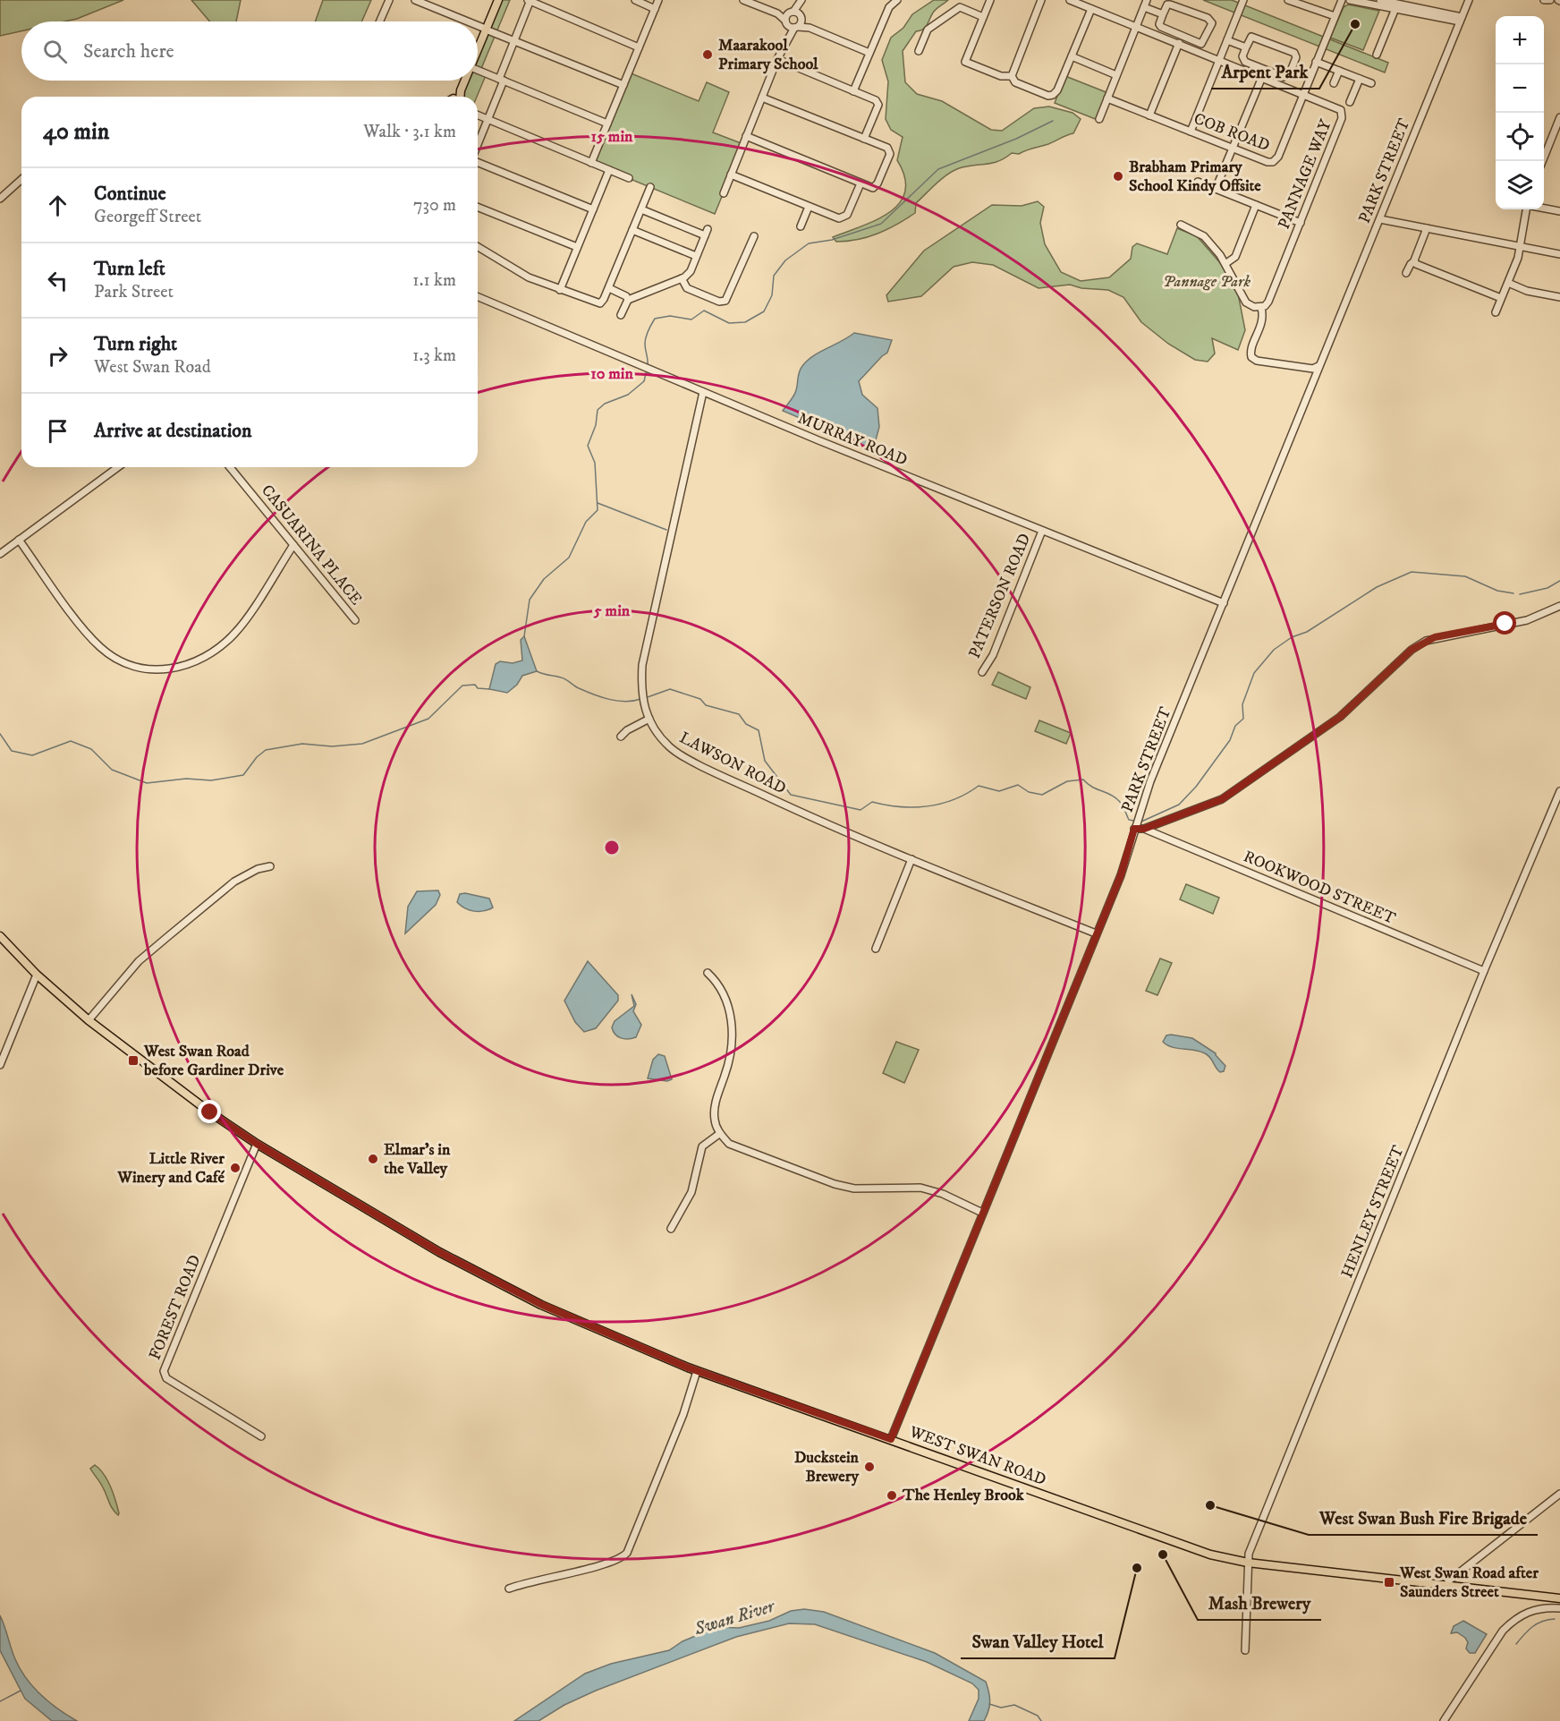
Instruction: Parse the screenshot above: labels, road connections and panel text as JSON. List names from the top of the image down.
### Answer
{
  "streets": {
    "main road": ["WEST SWAN ROAD"],
    "street": [
      "COB ROAD",
      "PARK STREET",
      "PANNAGE WAY",
      "MURRAY ROAD",
      "CASUARINA PLACE",
      "PATERSON ROAD",
      "LAWSON ROAD",
      "ROOKWOOD STREET",
      "HENLEY STREET",
      "FOREST ROAD"
    ]
  },
  "crossings": [
    ["COB ROAD", "PANNAGE WAY"],
    ["PARK STREET", "MURRAY ROAD"],
    ["PARK STREET", "LAWSON ROAD"],
    ["PARK STREET", "WEST SWAN ROAD"],
    ["MURRAY ROAD", "PATERSON ROAD"],
    ["MURRAY ROAD", "LAWSON ROAD"],
    ["ROOKWOOD STREET", "HENLEY STREET"],
    ["HENLEY STREET", "WEST SWAN ROAD"],
    ["FOREST ROAD", "WEST SWAN ROAD"]
  ],
  "water": ["Swan River"],
  "parks": ["Pannage Park"],
  "places": {
    "other": [
      "Arpent Park",
      "Maarakool Primary School",
      "Brabham Primary School Kindy Offsite",
      "Elmar's in the Valley",
      "Little River Winery and Café",
      "Duckstein Brewery",
      "The Henley Brook",
      "West Swan Bush Fire Brigade",
      "Mash Brewery",
      "Swan Valley Hotel"
    ],
    "transit": ["West Swan Road before Gardiner Drive", "West Swan Road after Saunders Street"]
  },
  "page": {
    "map_buttons": ["+", "−"],
    "search": "Search here",
    "heading": ["40 min", "Walk · 3.1 km"],
    "list": [
      ["Continue", "Georgeff Street", "730 m"],
      ["Turn left", "Park Street", "1.1 km"],
      ["Turn right", "West Swan Road", "1.3 km"],
      "Arrive at destination"
    ]
  },
  "rings": ["15 min", "10 min", "5 min"]
}
